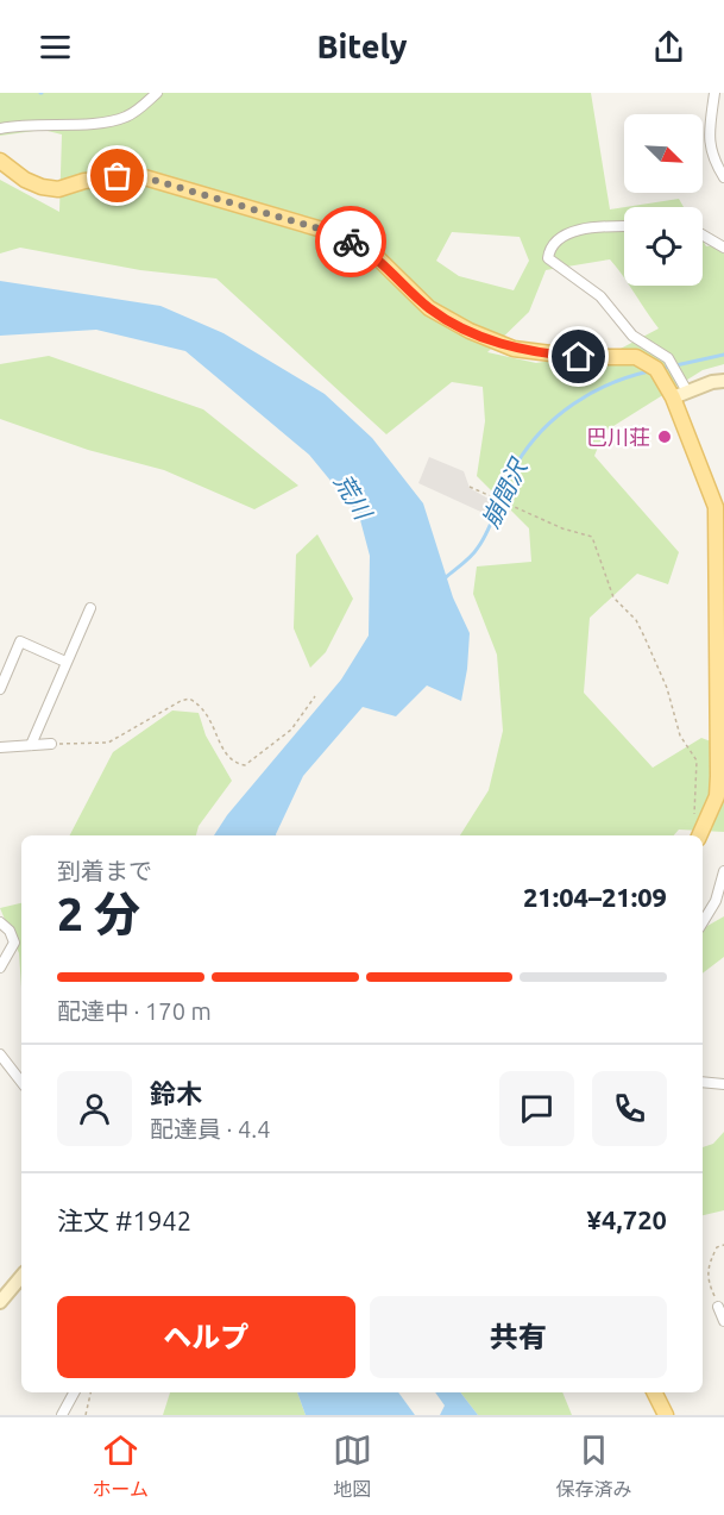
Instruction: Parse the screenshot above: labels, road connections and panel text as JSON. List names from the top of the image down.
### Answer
{
  "water": ["崩間沢", "荒川"],
  "places": ["巴川荘"],
  "north": "bottom right",
  "page": {
    "header": "Bitely",
    "heading": ["2 分", "到着まで", "21:04–21:09"],
    "panel": [
      "鈴木",
      "配達員 · 4.4",
      "注文 #1942",
      "¥4,720"
    ],
    "bar": "配達中 · 170 m",
    "buttons": ["ヘルプ", "共有"],
    "tabs": ["ホーム", "地図", "保存済み"]
  }
}
